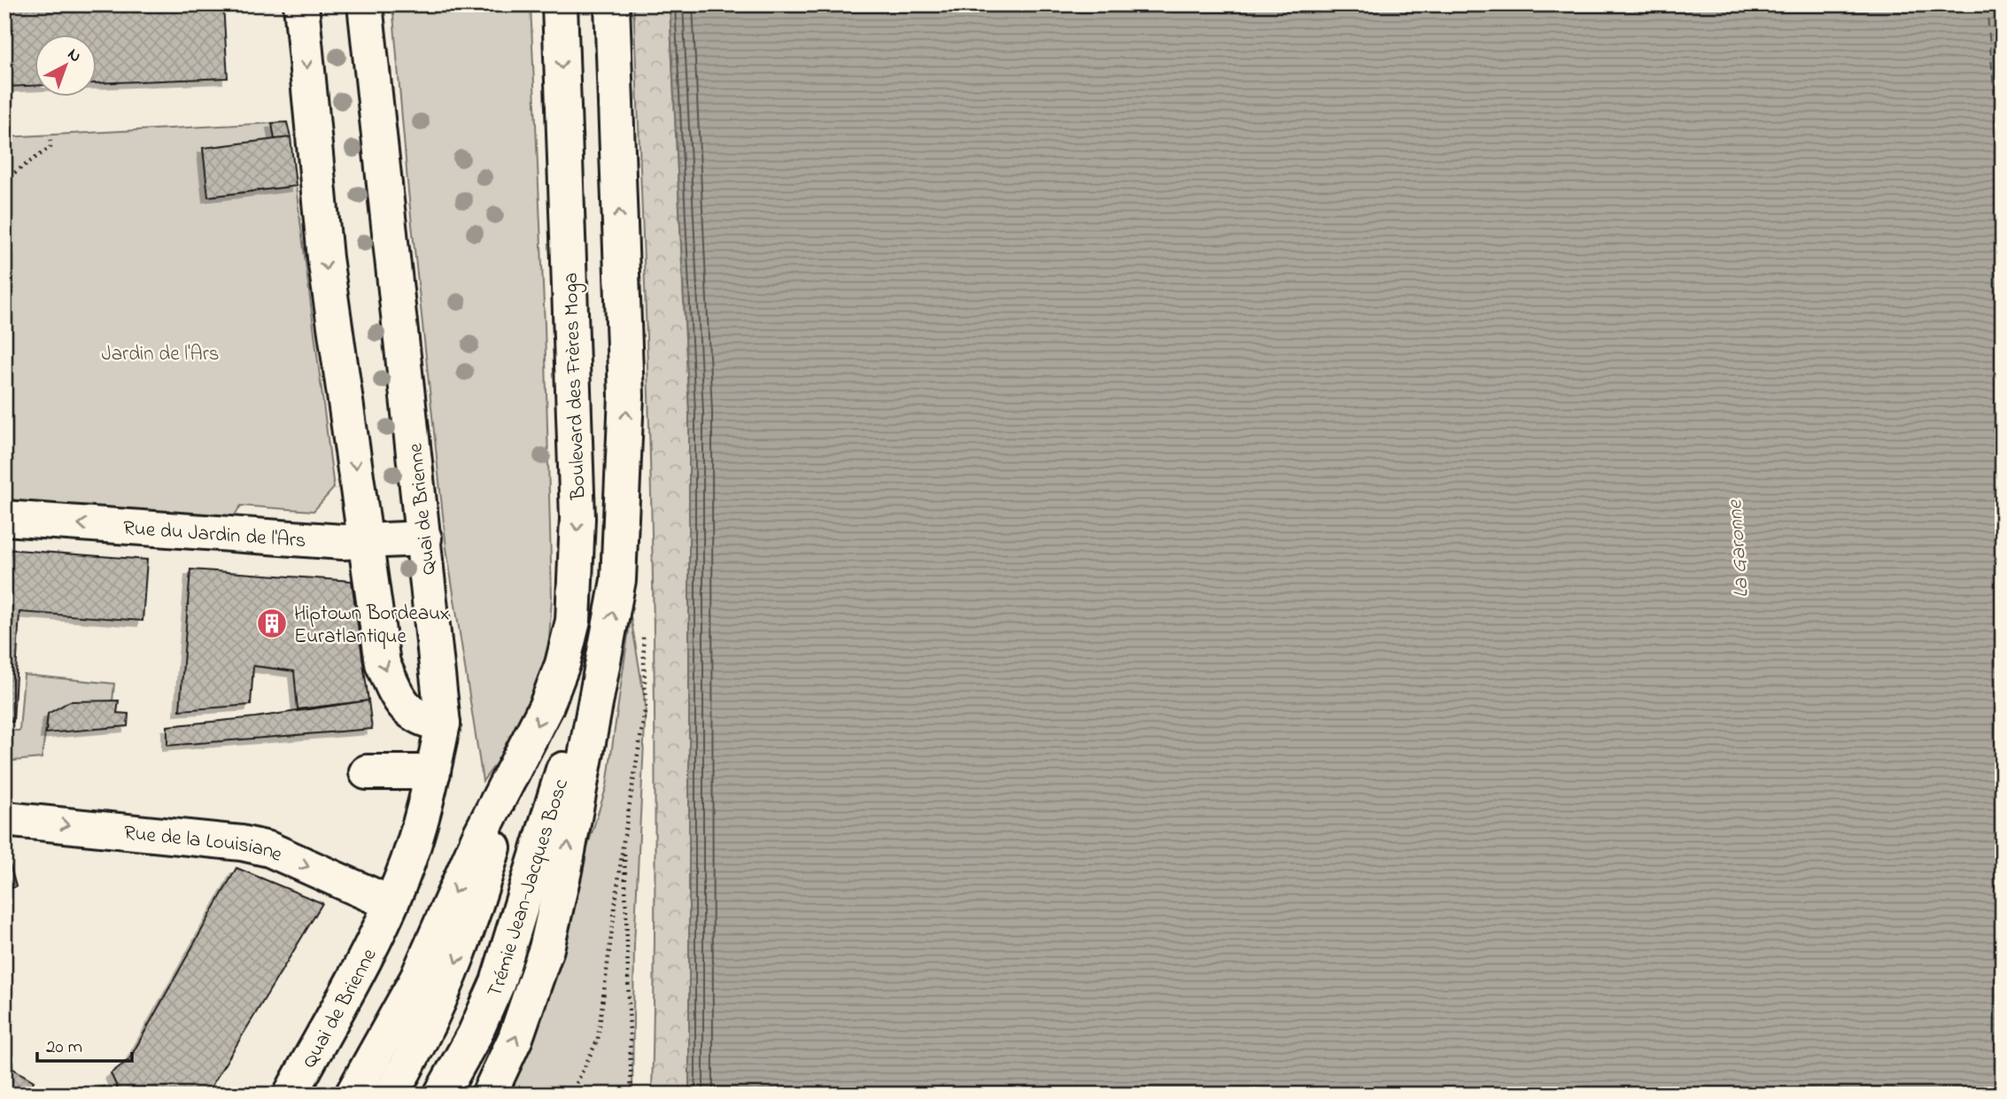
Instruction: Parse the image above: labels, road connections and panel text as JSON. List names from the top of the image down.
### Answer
{
  "streets": {
    "main road": [
      "Boulevard des Frères Moga",
      "Quai de Brienne",
      "Rue du Jardin de l'Ars",
      "Rue de la Louisiane",
      "Trémie Jean-Jacques Bosc"
    ]
  },
  "crossings": [
    ["Boulevard des Frères Moga", "Trémie Jean-Jacques Bosc"],
    ["Quai de Brienne", "Rue du Jardin de l'Ars"],
    ["Quai de Brienne", "Rue de la Louisiane"]
  ],
  "one_way": ["Rue du Jardin de l'Ars", "Rue de la Louisiane"],
  "water": ["La Garonne"],
  "parks": ["Jardin de l'Ars"],
  "places": {
    "building": ["Hiptown Bordeaux Euratlantique"]
  },
  "scale_bar": "20 m",
  "north": "top right"
}
